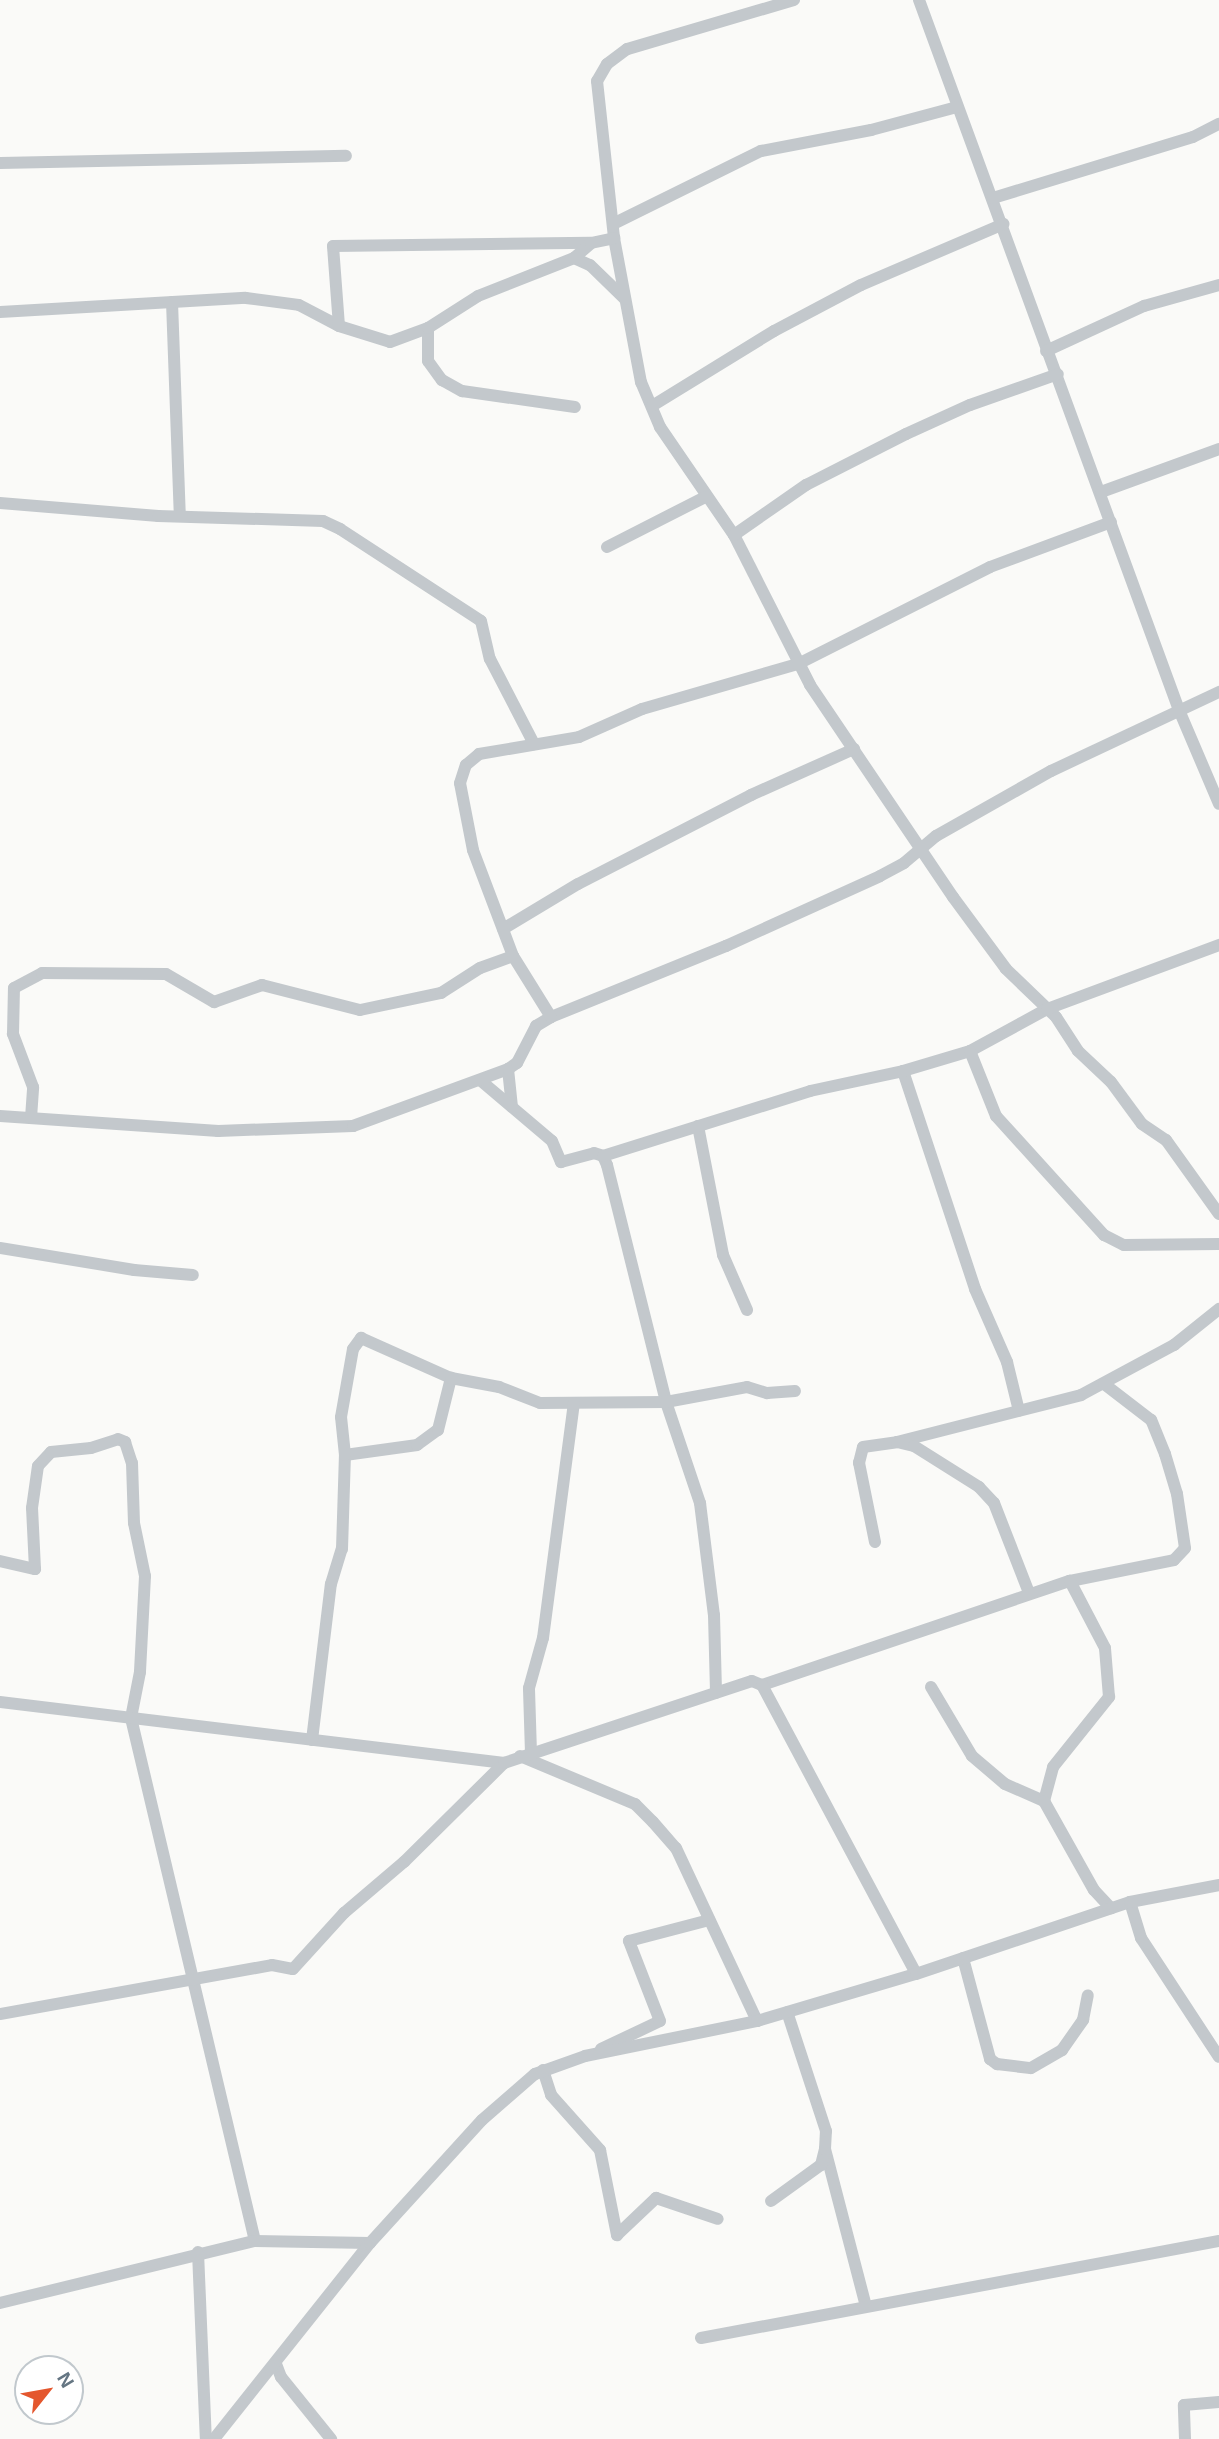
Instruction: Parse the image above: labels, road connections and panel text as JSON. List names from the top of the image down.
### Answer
{
  "north": "top right"
}
